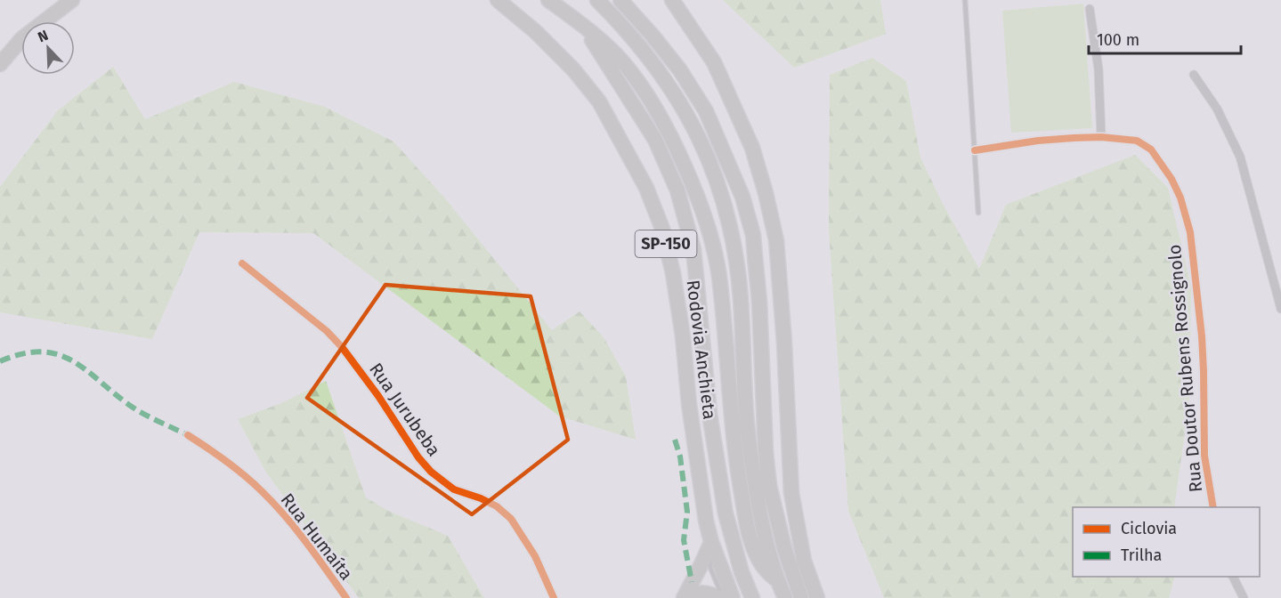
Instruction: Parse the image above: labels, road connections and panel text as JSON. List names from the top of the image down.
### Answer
{
  "streets": {
    "highway": ["SP-150", "Rodovia Anchieta"],
    "street": ["Rua Doutor Rubens Rossignolo", "Rua Jurubeba", "Rua Humaíta"]
  },
  "legend": ["Ciclovia", "Trilha"],
  "scale_bar": "100 m",
  "north": "top left"
}
